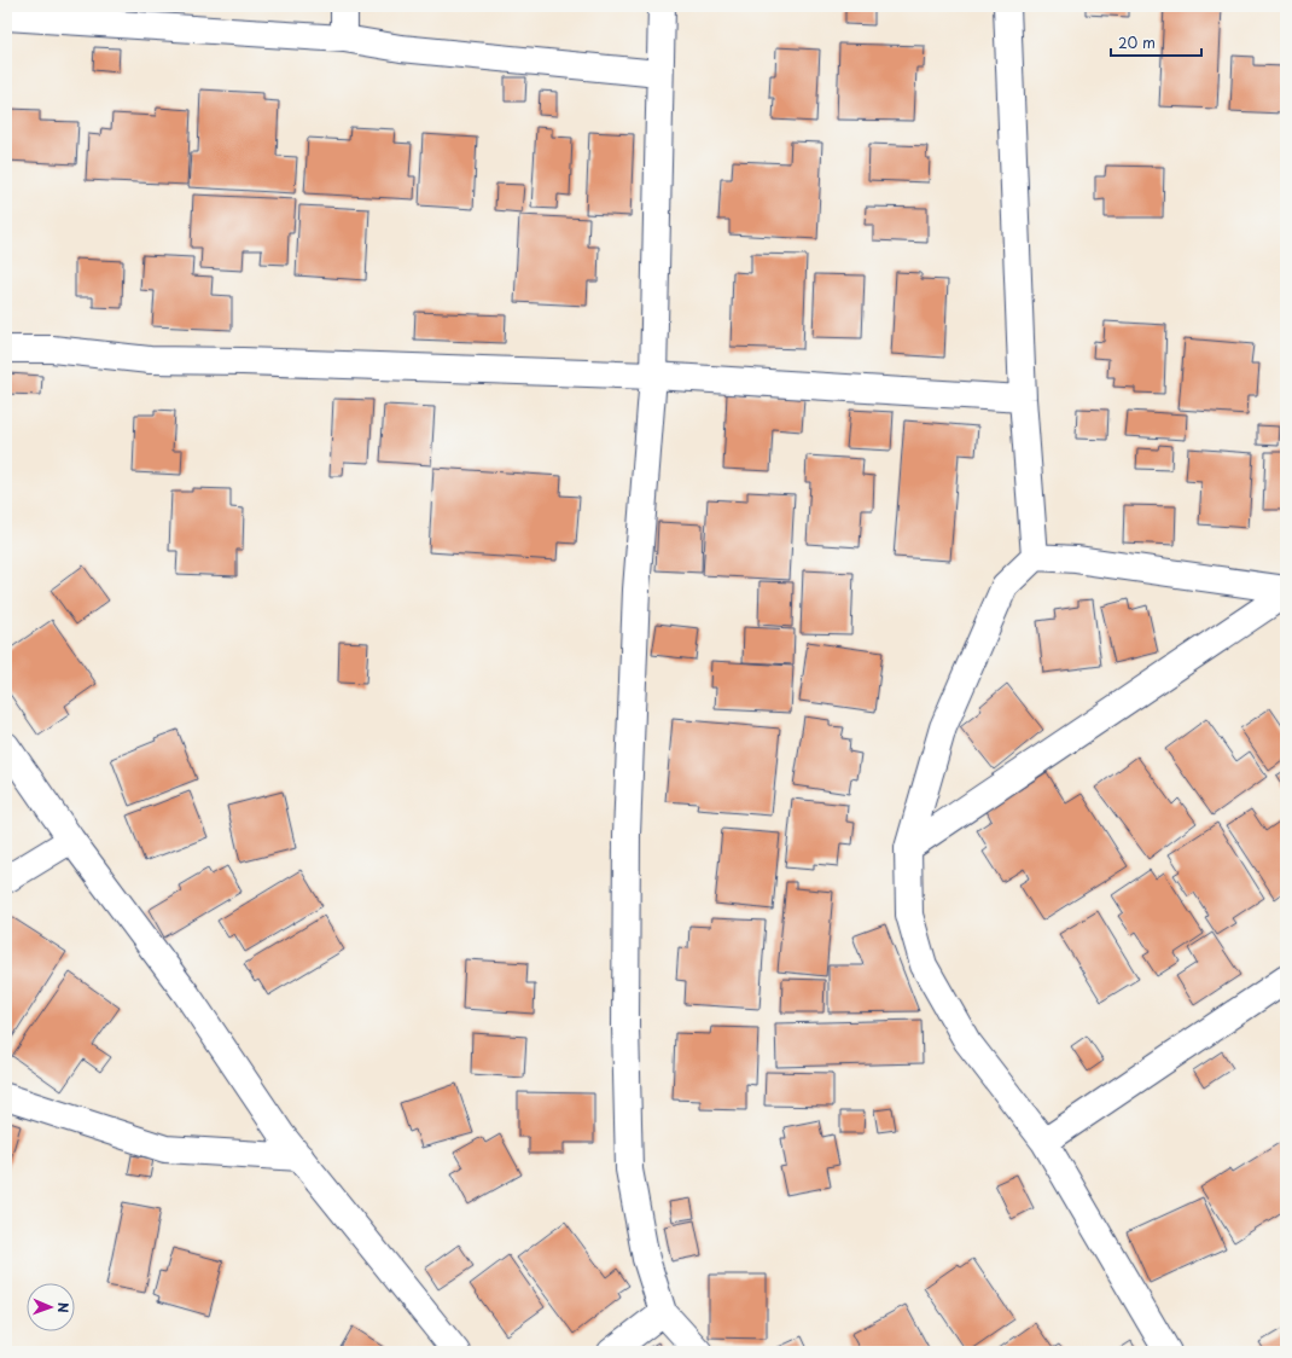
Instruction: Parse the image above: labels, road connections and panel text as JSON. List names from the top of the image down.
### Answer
{
  "scale_bar": "20 m",
  "north": "right"
}
